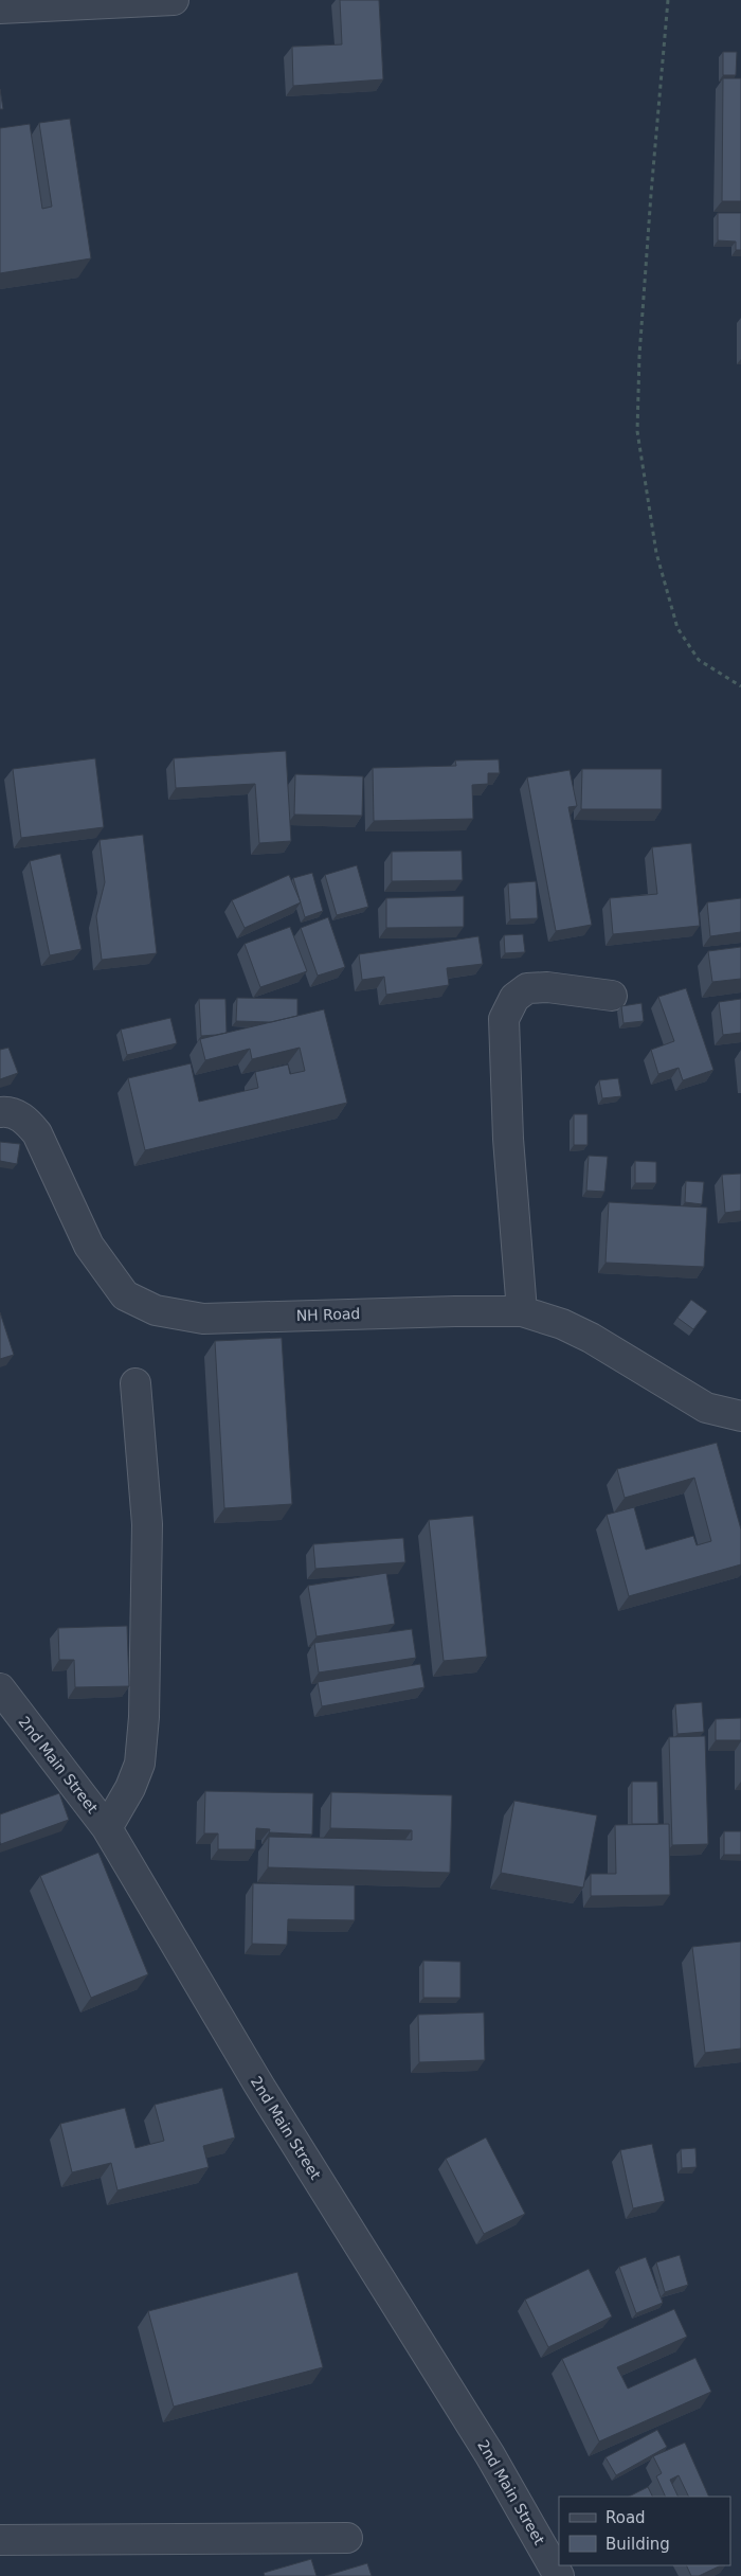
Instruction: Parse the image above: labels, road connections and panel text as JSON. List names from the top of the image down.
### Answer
{
  "streets": {
    "street": ["NH Road", "2nd Main Street"]
  },
  "legend": ["Road", "Building"]
}
